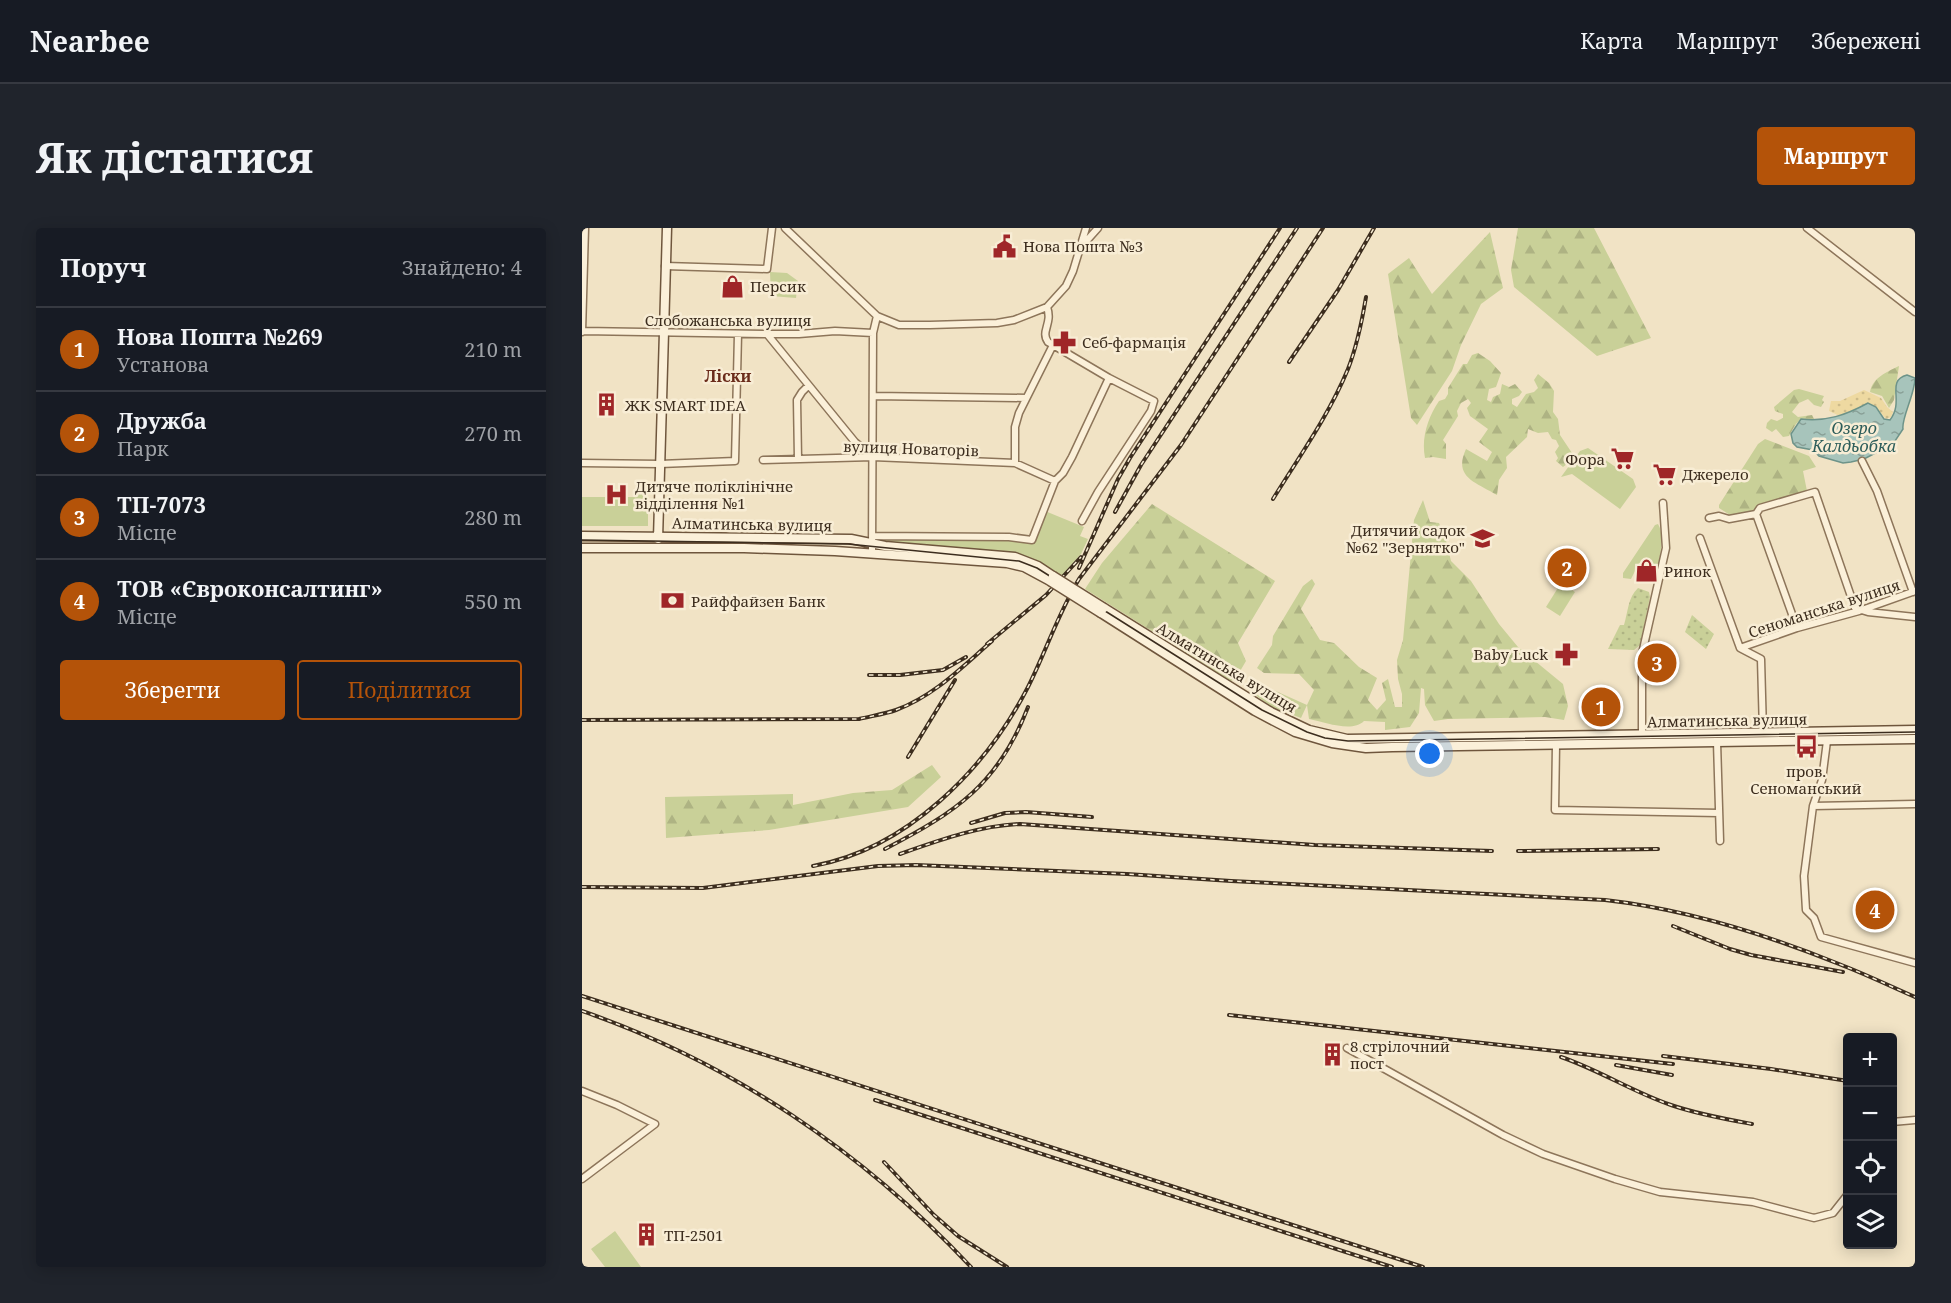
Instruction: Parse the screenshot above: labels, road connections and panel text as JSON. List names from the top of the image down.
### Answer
{
  "streets": {
    "street": [
      "Слобожанська вулиця",
      "вулиця Новаторів",
      "Алматинська вулиця",
      "Сеноманська вулиця"
    ]
  },
  "crossings": [
    ["вулиця Новаторів", "Алматинська вулиця"]
  ],
  "districts": ["Ліски"],
  "water": ["Озеро Калдьобка"],
  "places": {
    "public building": ["Нова Пошта №3"],
    "shop": ["Персик", "Ринок"],
    "pharmacy": ["Себ-фармація", "Baby Luck"],
    "building": ["ЖК SMART IDEA", "8 стрілочний пост", "ТП-2501"],
    "supermarket": ["Фора", "Джерело"],
    "hospital": ["Дитяче поліклінічне відділення №1"],
    "school or university": ["Дитячий садок №62 \"Зернятко\""],
    "bank": ["Райффайзен Банк"],
    "bus stop": ["пров. Сеноманський"]
  },
  "page": {
    "header": "Nearbee",
    "nav": ["Карта", "Маршрут", "Збережені"],
    "buttons": [
      "Маршрут",
      ["Зберегти", "Поділитися"]
    ],
    "title": "Як дістатися",
    "heading": ["Поруч", "Знайдено: 4"],
    "list": [
      {
        "mark": "1",
        "name": "Нова Пошта №269",
        "note": "Установа",
        "value": "210 m"
      },
      {
        "mark": "2",
        "name": "Дружба",
        "note": "Парк",
        "value": "270 m"
      },
      {
        "mark": "3",
        "name": "ТП-7073",
        "note": "Місце",
        "value": "280 m"
      },
      {
        "mark": "4",
        "name": "ТОВ «Євроконсалтинг»",
        "note": "Місце",
        "value": "550 m"
      }
    ],
    "pins": [
      "2",
      "3",
      "1",
      "4"
    ],
    "map_buttons": ["+", "−"]
  }
}
